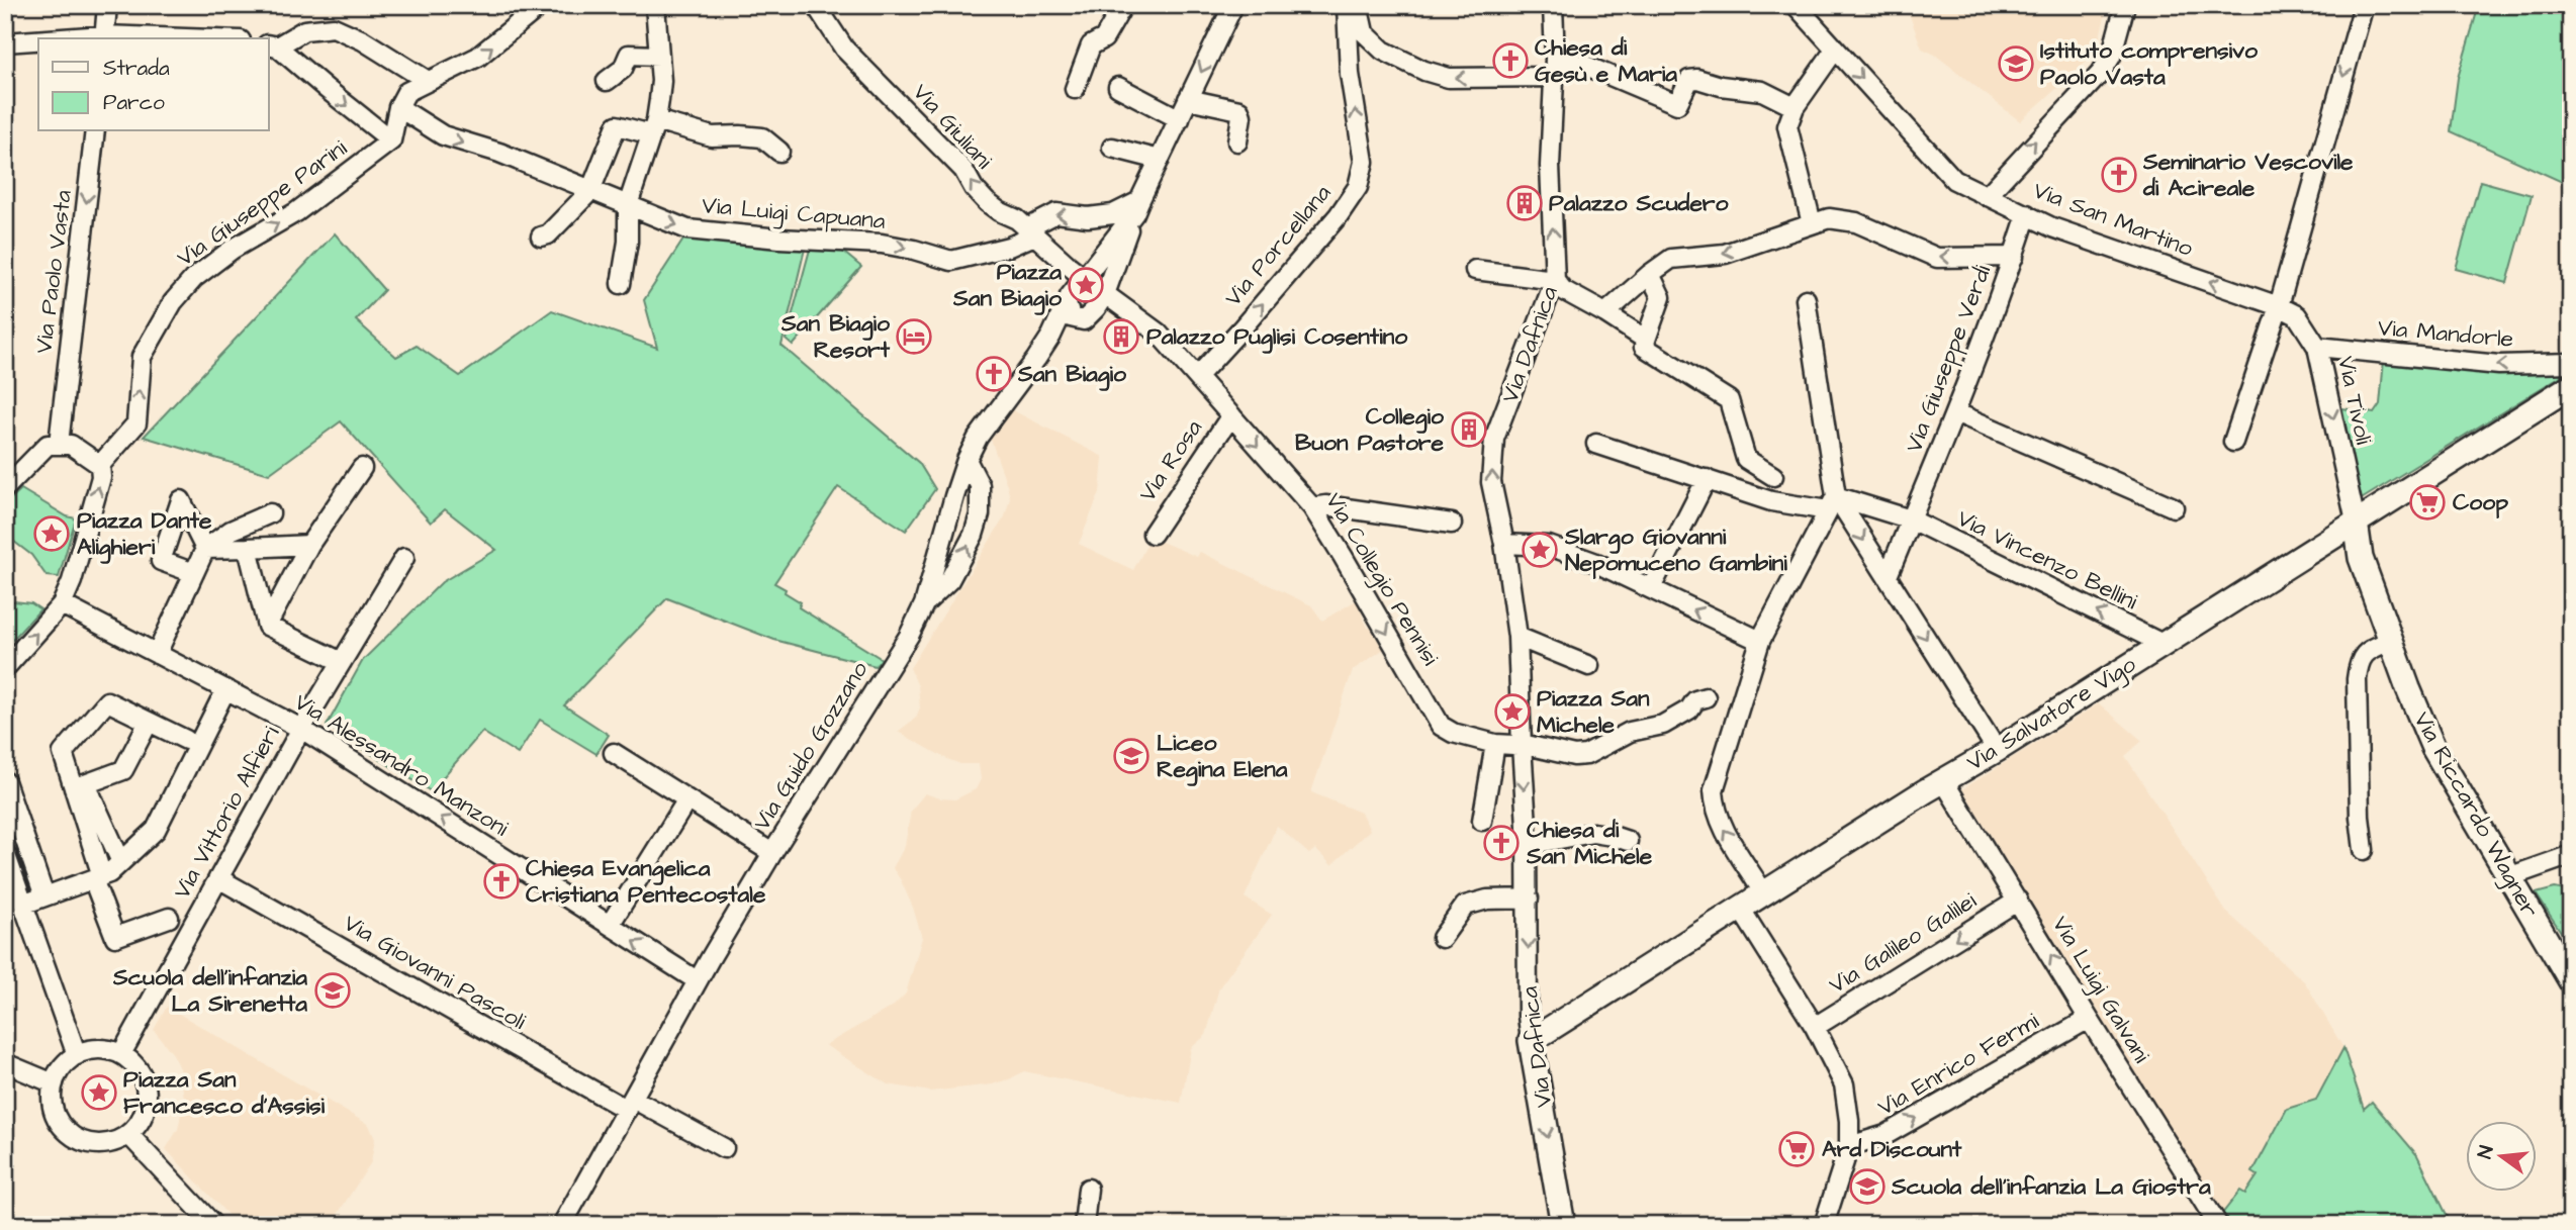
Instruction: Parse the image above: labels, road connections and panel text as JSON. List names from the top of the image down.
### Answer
{
  "streets": {
    "street": [
      "Via Giuliani",
      "Via Giuseppe Parini",
      "Via Luigi Capuana",
      "Via San Martino",
      "Via Porcellana",
      "Via Paolo Vasta",
      "Via Mandorle",
      "Via Dafnica",
      "Via Giuseppe Verdi",
      "Via Tivoli",
      "Via Rosa",
      "Via Vincenzo Bellini",
      "Via Collegio Pennisi",
      "Via Salvatore Vigo",
      "Via Guido Gozzano",
      "Via Alessandro Manzoni",
      "Via Vittorio Alfieri",
      "Via Riccardo Wagner",
      "Via Galileo Galilei",
      "Via Giovanni Pascoli",
      "Via Luigi Galvani",
      "Via Enrico Fermi"
    ]
  },
  "crossings": [
    ["Via Giuliani", "Via Luigi Capuana"],
    ["Via Giuliani", "Via Collegio Pennisi"],
    ["Via San Martino", "Via Giuseppe Verdi"],
    ["Via San Martino", "Via Tivoli"],
    ["Via Porcellana", "Via Collegio Pennisi"],
    ["Via Mandorle", "Via Tivoli"],
    ["Via Dafnica", "Via Collegio Pennisi"],
    ["Via Dafnica", "Via Salvatore Vigo"],
    ["Via Giuseppe Verdi", "Via Vincenzo Bellini"],
    ["Via Tivoli", "Via Salvatore Vigo"],
    ["Via Tivoli", "Via Riccardo Wagner"],
    ["Via Rosa", "Via Collegio Pennisi"],
    ["Via Vincenzo Bellini", "Via Salvatore Vigo"],
    ["Via Salvatore Vigo", "Via Riccardo Wagner"],
    ["Via Salvatore Vigo", "Via Luigi Galvani"],
    ["Via Guido Gozzano", "Via Alessandro Manzoni"],
    ["Via Guido Gozzano", "Via Giovanni Pascoli"],
    ["Via Alessandro Manzoni", "Via Vittorio Alfieri"],
    ["Via Vittorio Alfieri", "Via Giovanni Pascoli"],
    ["Via Galileo Galilei", "Via Luigi Galvani"],
    ["Via Luigi Galvani", "Via Enrico Fermi"]
  ],
  "one_way": [
    "Via Giuliani",
    "Via Giuseppe Parini",
    "Via Paolo Vasta",
    "Via Mandorle",
    "Via Tivoli",
    "Via Collegio Pennisi",
    "Via Galileo Galilei",
    "Via Enrico Fermi"
  ],
  "places": {
    "church": [
      "Chiesa di Gesù e Maria",
      "Seminario Vescovile di Acireale",
      "San Biagio",
      "Chiesa di San Michele",
      "Chiesa Evangelica Cristiana Pentecostale"
    ],
    "school or university": [
      "Istituto comprensivo Paolo Vasta",
      "Liceo Regina Elena",
      "Scuola dell'infanzia La Sirenetta",
      "Scuola dell'infanzia La Giostra"
    ],
    "building": ["Palazzo Scudero", "Palazzo Puglisi Cosentino", "Collegio Buon Pastore"],
    "place": [
      "Piazza San Biagio",
      "Piazza Dante Alighieri",
      "Slargo Giovanni Nepomuceno Gambini",
      "Piazza San Michele",
      "Piazza San Francesco d'Assisi"
    ],
    "hotel": ["San Biagio Resort"],
    "supermarket": ["Coop", "Ard Discount"]
  },
  "legend": ["Strada", "Parco"],
  "north": "left"
}
